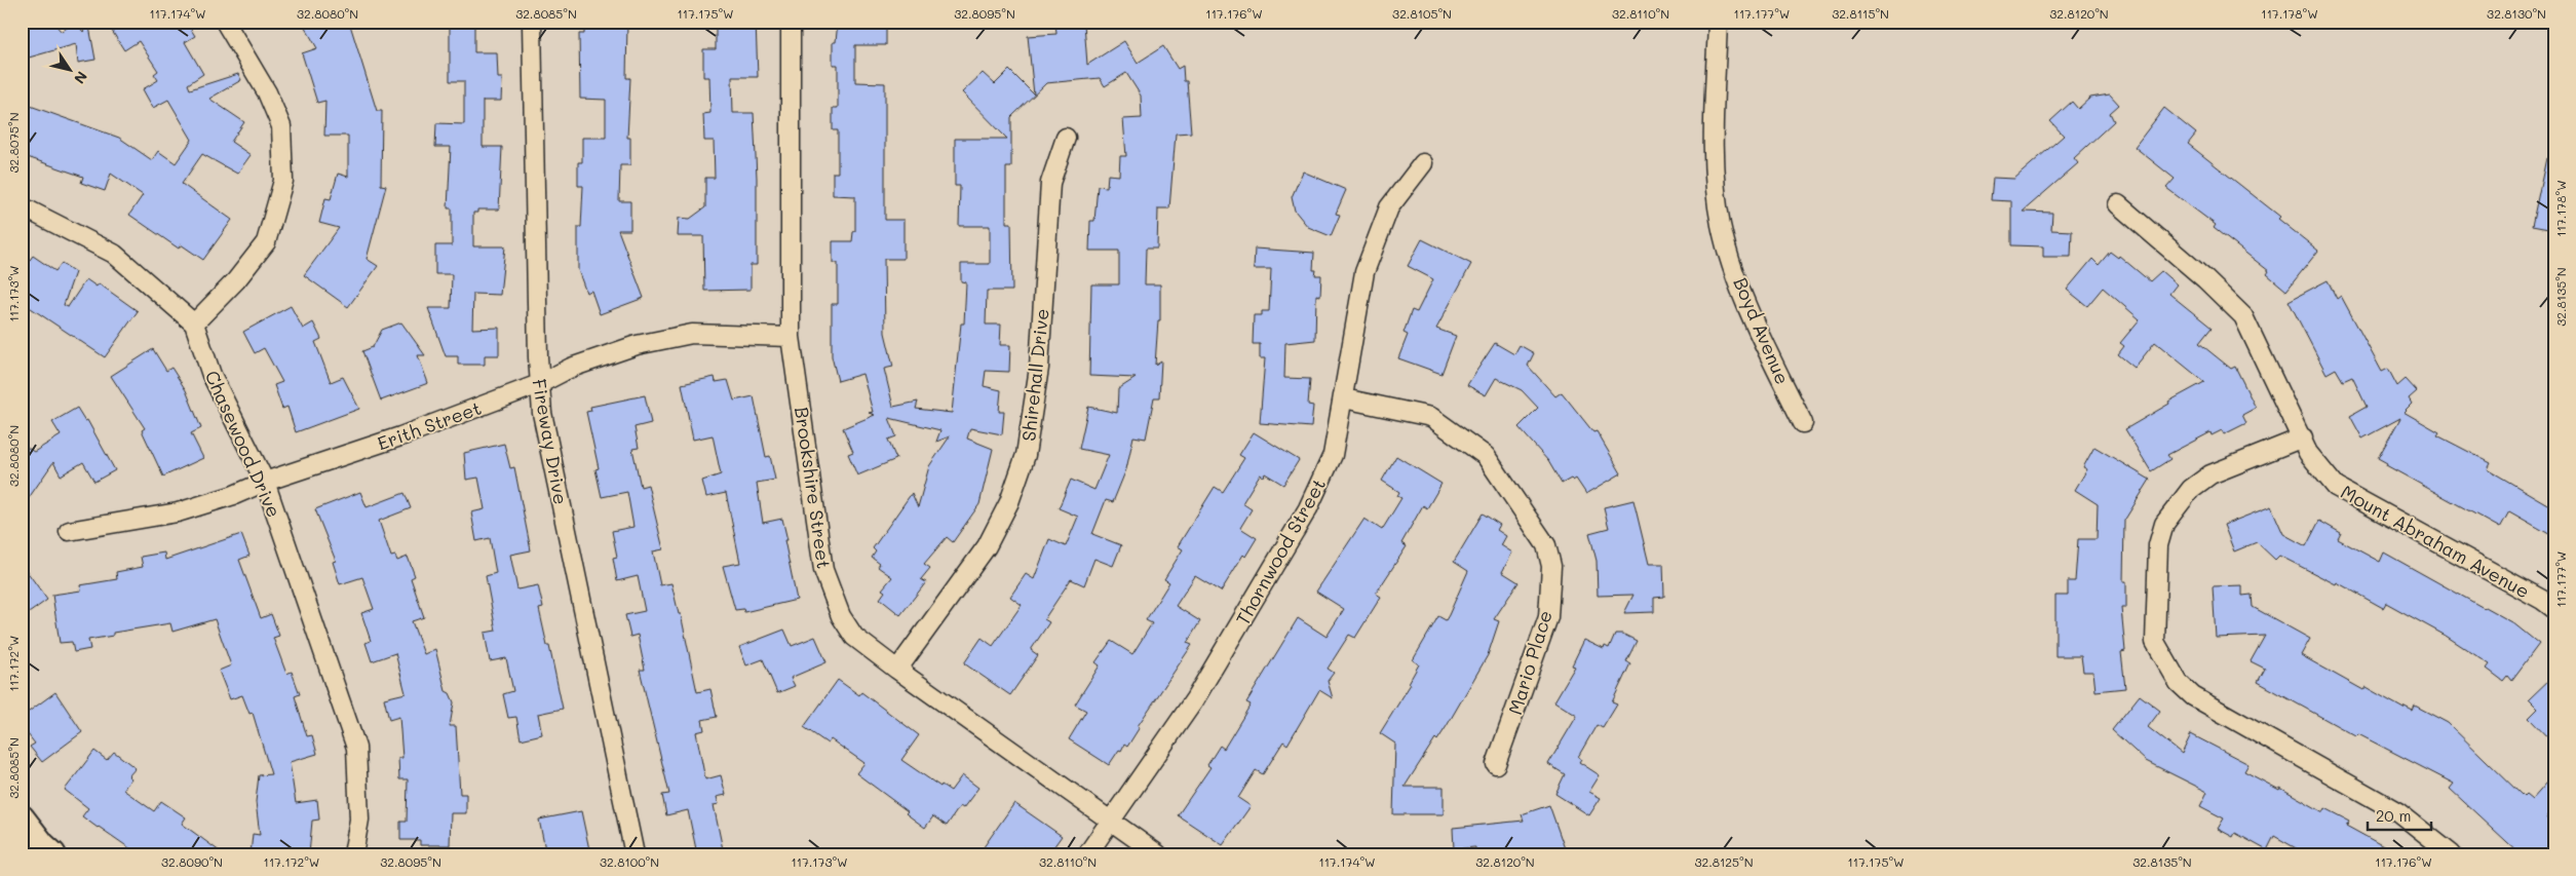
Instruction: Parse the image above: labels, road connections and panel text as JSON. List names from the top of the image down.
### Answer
{
  "streets": {
    "street": [
      "Boyd Avenue",
      "Shirehall Drive",
      "Erith Street",
      "Fireway Drive",
      "Chasewood Drive",
      "Brookshire Street",
      "Mount Abraham Avenue",
      "Thornwood Street",
      "Mario Place"
    ]
  },
  "crossings": [
    ["Shirehall Drive", "Brookshire Street"],
    ["Erith Street", "Fireway Drive"],
    ["Erith Street", "Chasewood Drive"],
    ["Erith Street", "Brookshire Street"],
    ["Brookshire Street", "Thornwood Street"],
    ["Thornwood Street", "Mario Place"]
  ],
  "scale_bar": "20 m",
  "north": "bottom right",
  "coordinates": [
    "117.174°W",
    "32.8080°N",
    "32.8085°N",
    "117.175°W",
    "32.8095°N",
    "117.176°W",
    "32.8105°N",
    "32.8110°N",
    "117.177°W",
    "32.8115°N",
    "32.8120°N",
    "117.178°W",
    "32.8130°N",
    "32.8075°N",
    "117.173°W",
    "32.8135°N",
    "117.172°W",
    "32.8090°N",
    "32.8100°N",
    "32.8125°N"
  ]
}
